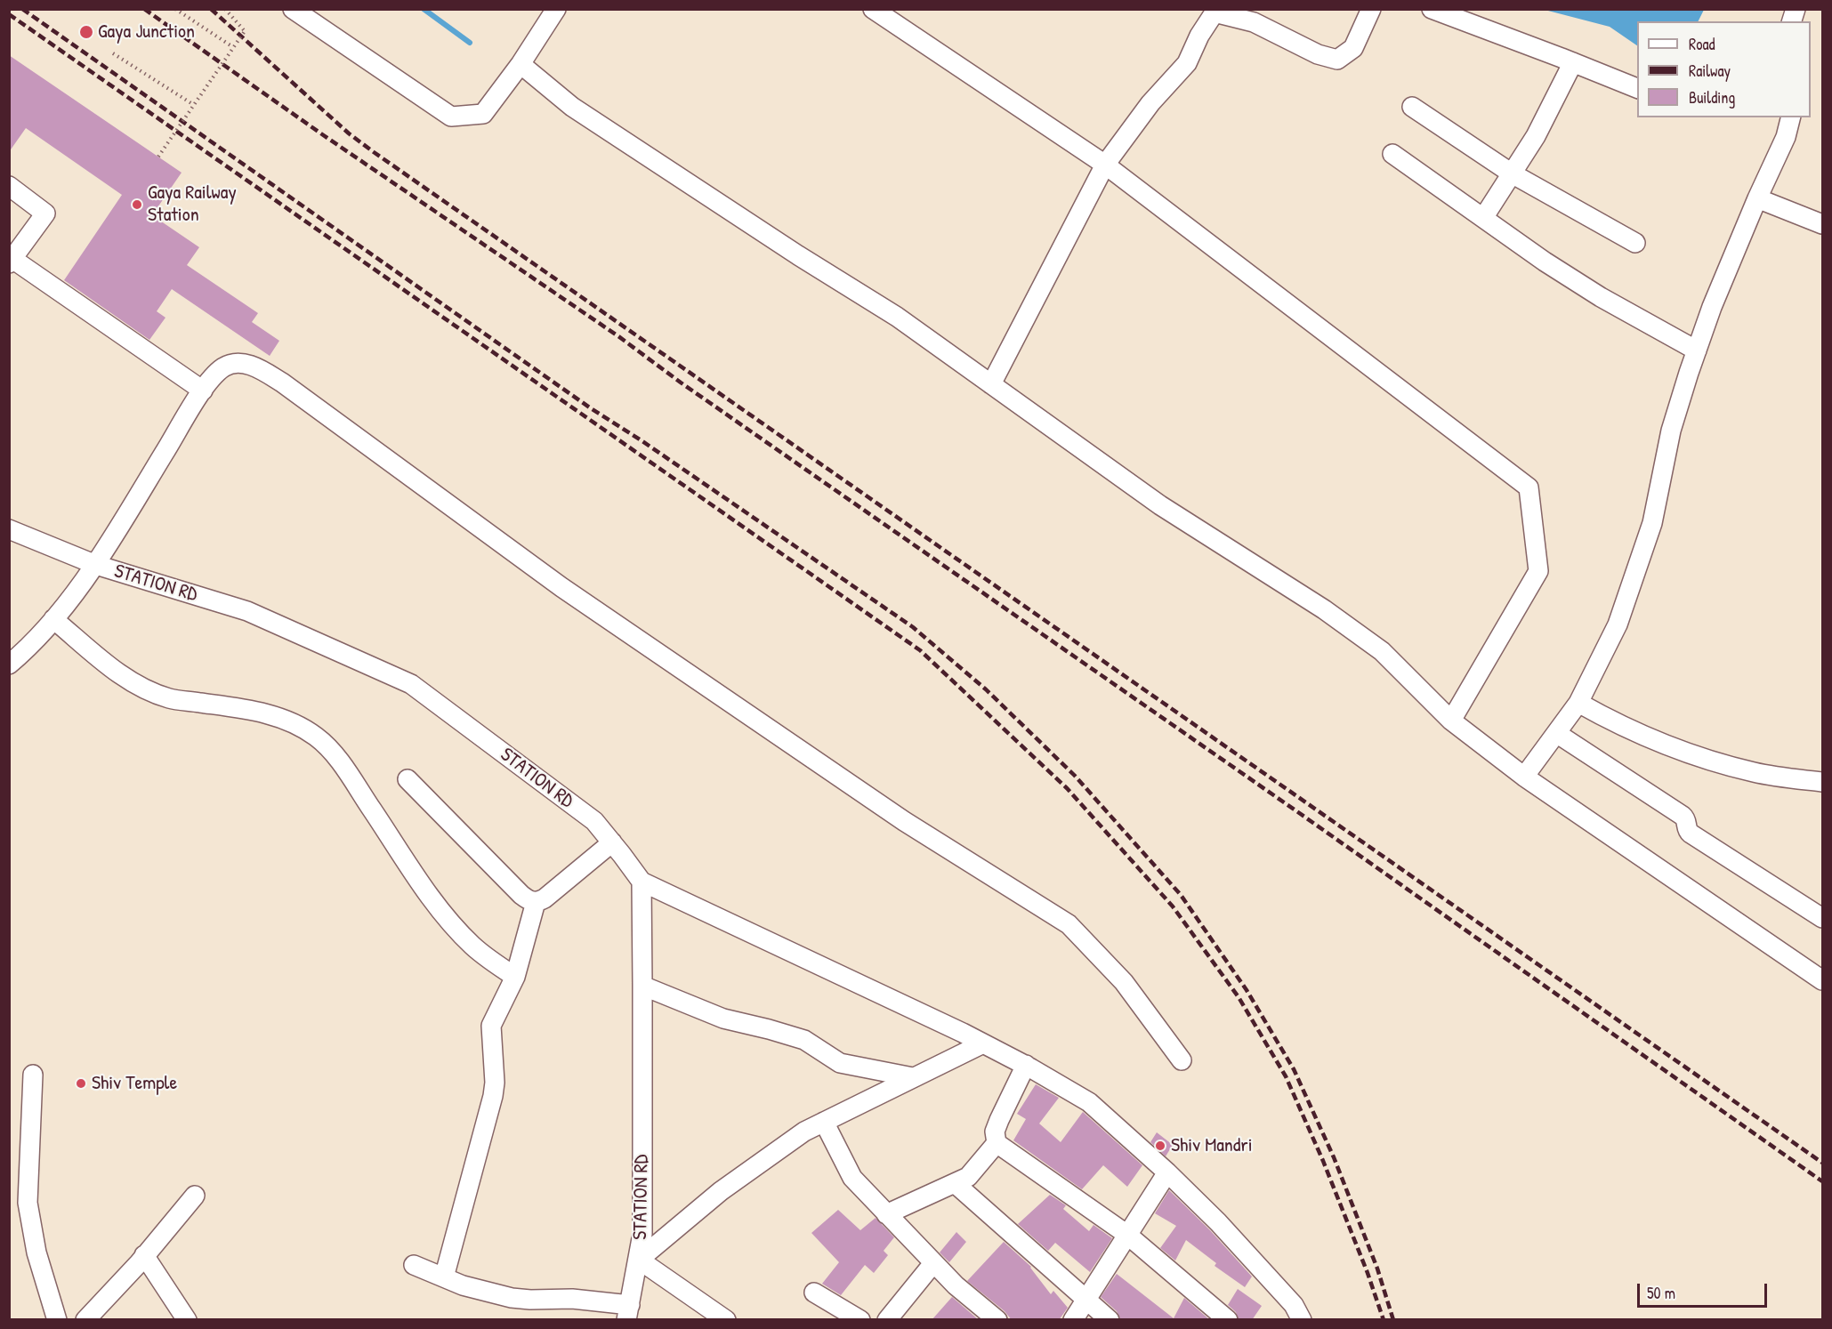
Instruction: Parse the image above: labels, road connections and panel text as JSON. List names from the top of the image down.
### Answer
{
  "streets": {
    "street": ["STATION RD"]
  },
  "places": [
    "Gaya Junction",
    "Gaya Railway Station",
    "Shiv Temple",
    "Shiv Mandri"
  ],
  "legend": ["Road", "Railway", "Building"],
  "scale_bar": "50 m"
}
